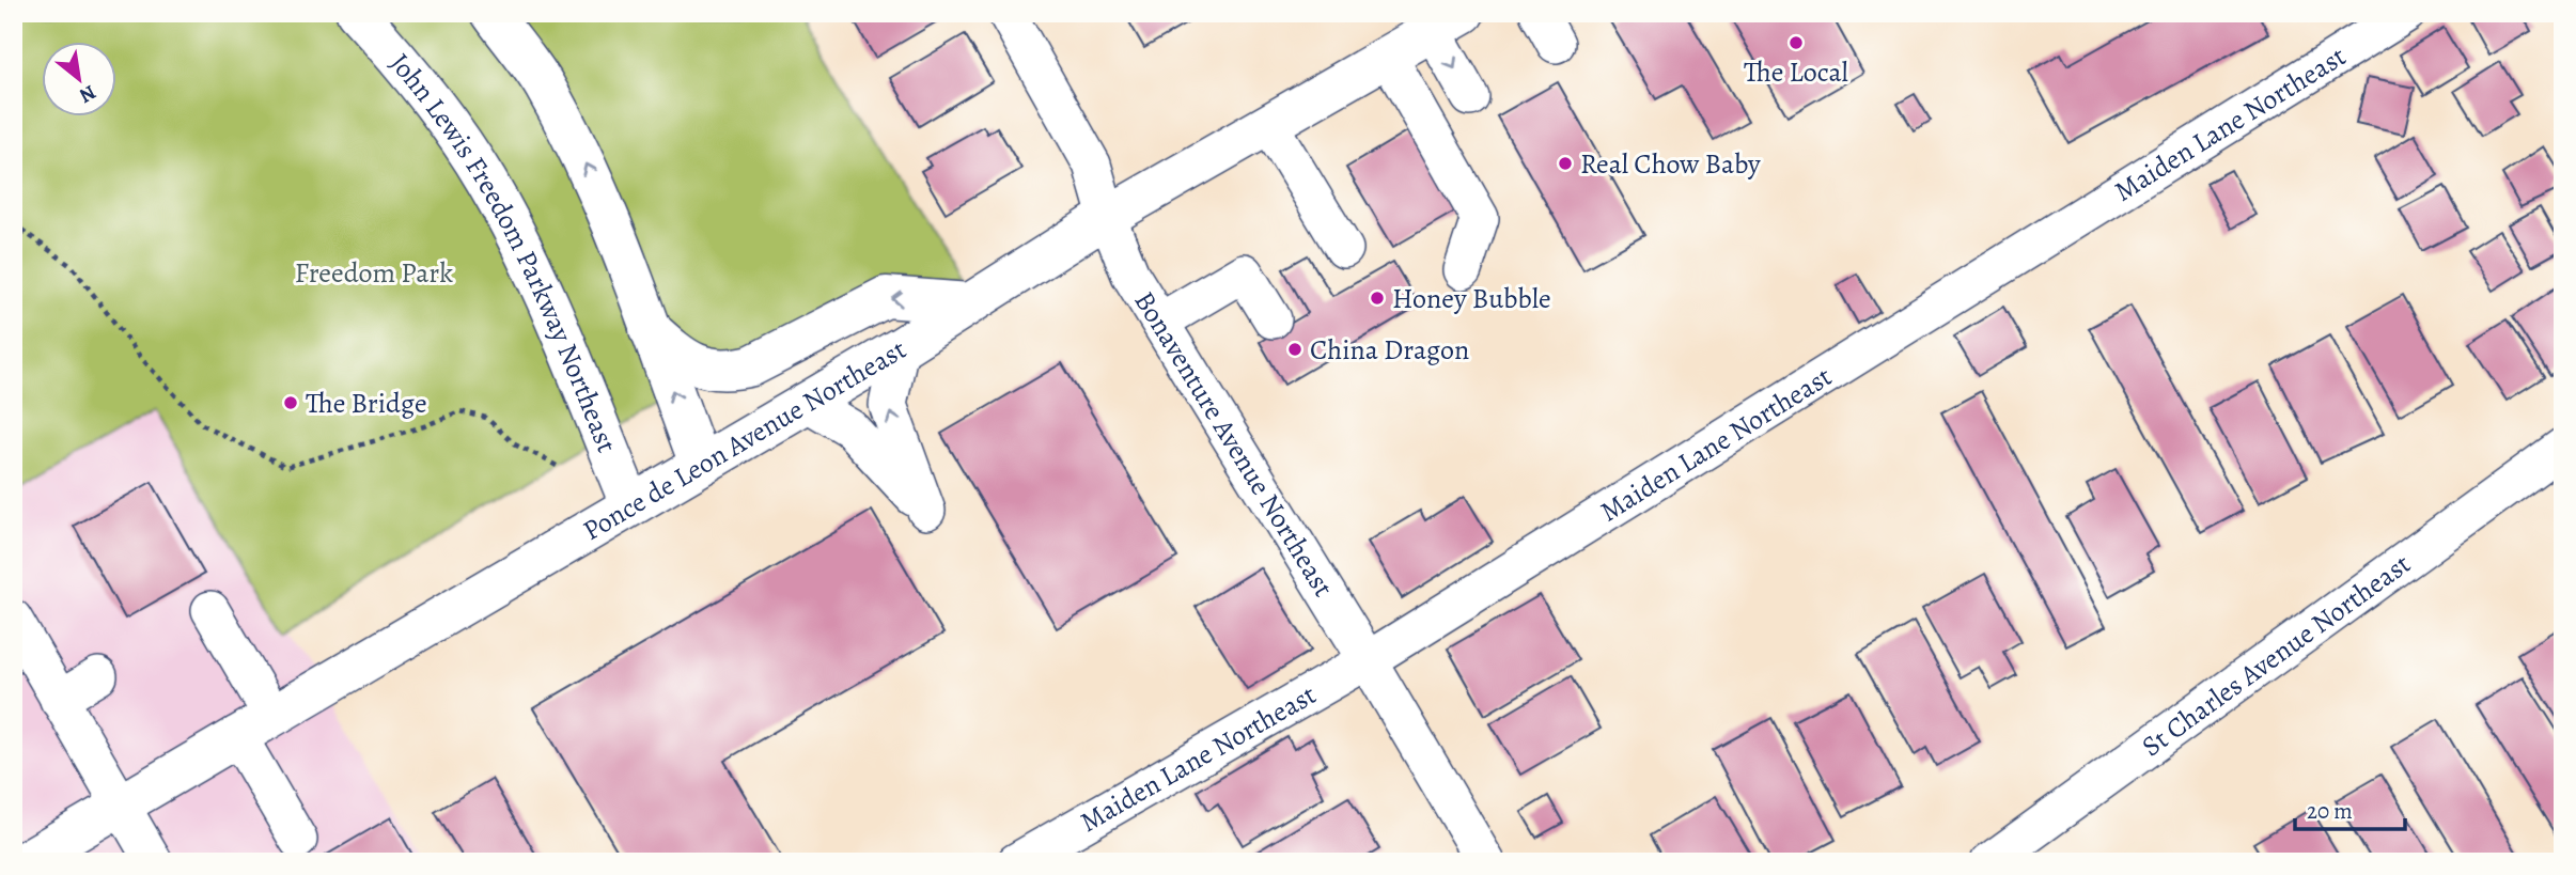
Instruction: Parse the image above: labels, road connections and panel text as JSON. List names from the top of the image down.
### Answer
{
  "streets": {
    "highway": ["John Lewis Freedom Parkway Northeast", "Ponce de Leon Avenue Northeast"],
    "street": ["Maiden Lane Northeast", "Bonaventure Avenue Northeast", "St Charles Avenue Northeast"]
  },
  "crossings": [
    ["Maiden Lane Northeast", "Bonaventure Avenue Northeast"],
    ["John Lewis Freedom Parkway Northeast", "Ponce de Leon Avenue Northeast"],
    ["Ponce de Leon Avenue Northeast", "Bonaventure Avenue Northeast"]
  ],
  "parks": ["Freedom Park"],
  "places": [
    "The Local",
    "Real Chow Baby",
    "Honey Bubble",
    "China Dragon",
    "The Bridge"
  ],
  "scale_bar": "20 m",
  "north": "bottom right"
}
